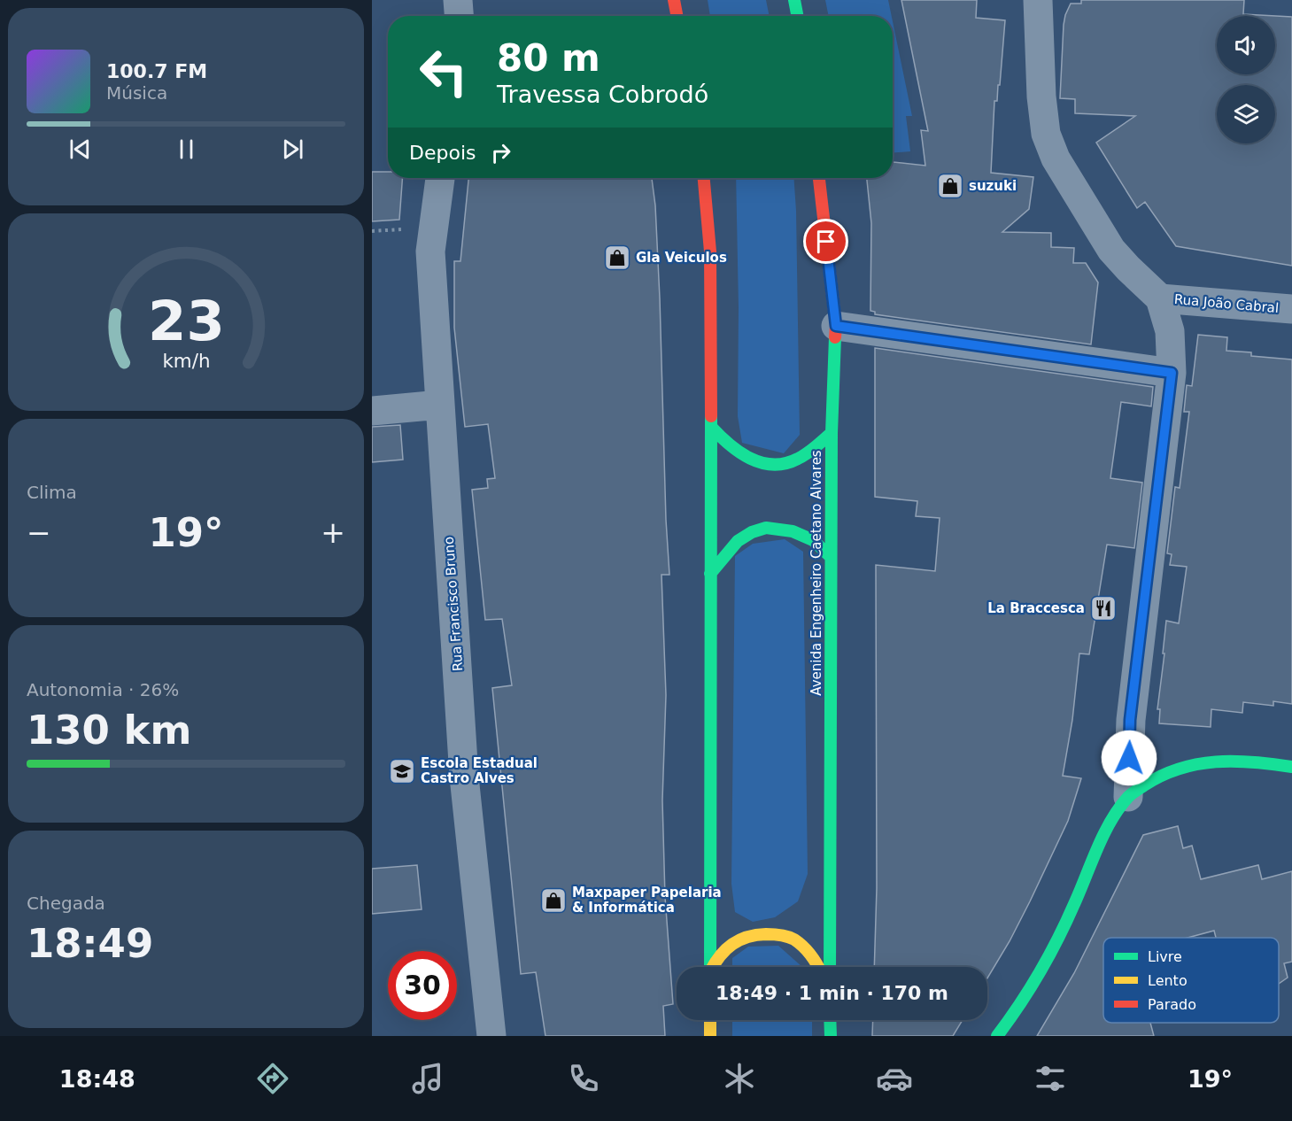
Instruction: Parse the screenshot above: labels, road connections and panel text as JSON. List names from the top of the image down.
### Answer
{
  "streets": {
    "main road": ["Avenida Engenheiro Caetano Alvares"],
    "street": ["Rua João Cabral", "Rua Francisco Bruno"]
  },
  "places": {
    "shop": ["suzuki", "Gla Veiculos", "Maxpaper Papelaria & Informática"],
    "restaurant": ["La Braccesca"],
    "school or university": ["Escola Estadual Castro Alves"]
  },
  "legend": ["Livre", "Lento", "Parado"],
  "page": {
    "turn": ["80 m", "Travessa Cobrodó"],
    "song": ["100.7 FM", "Música"],
    "then": "Depois",
    "tile": [
      "Clima",
      ["Autonomia · 26%", "130 km"],
      ["Chegada", "18:49"]
    ],
    "heat": ["−", "19°", "+"],
    "limit": "30",
    "trip": "18:49 · 1 min · 170 m",
    "tabs": ["18:48", "19°"],
    "gauge": ["23", "km/h"]
  }
}
